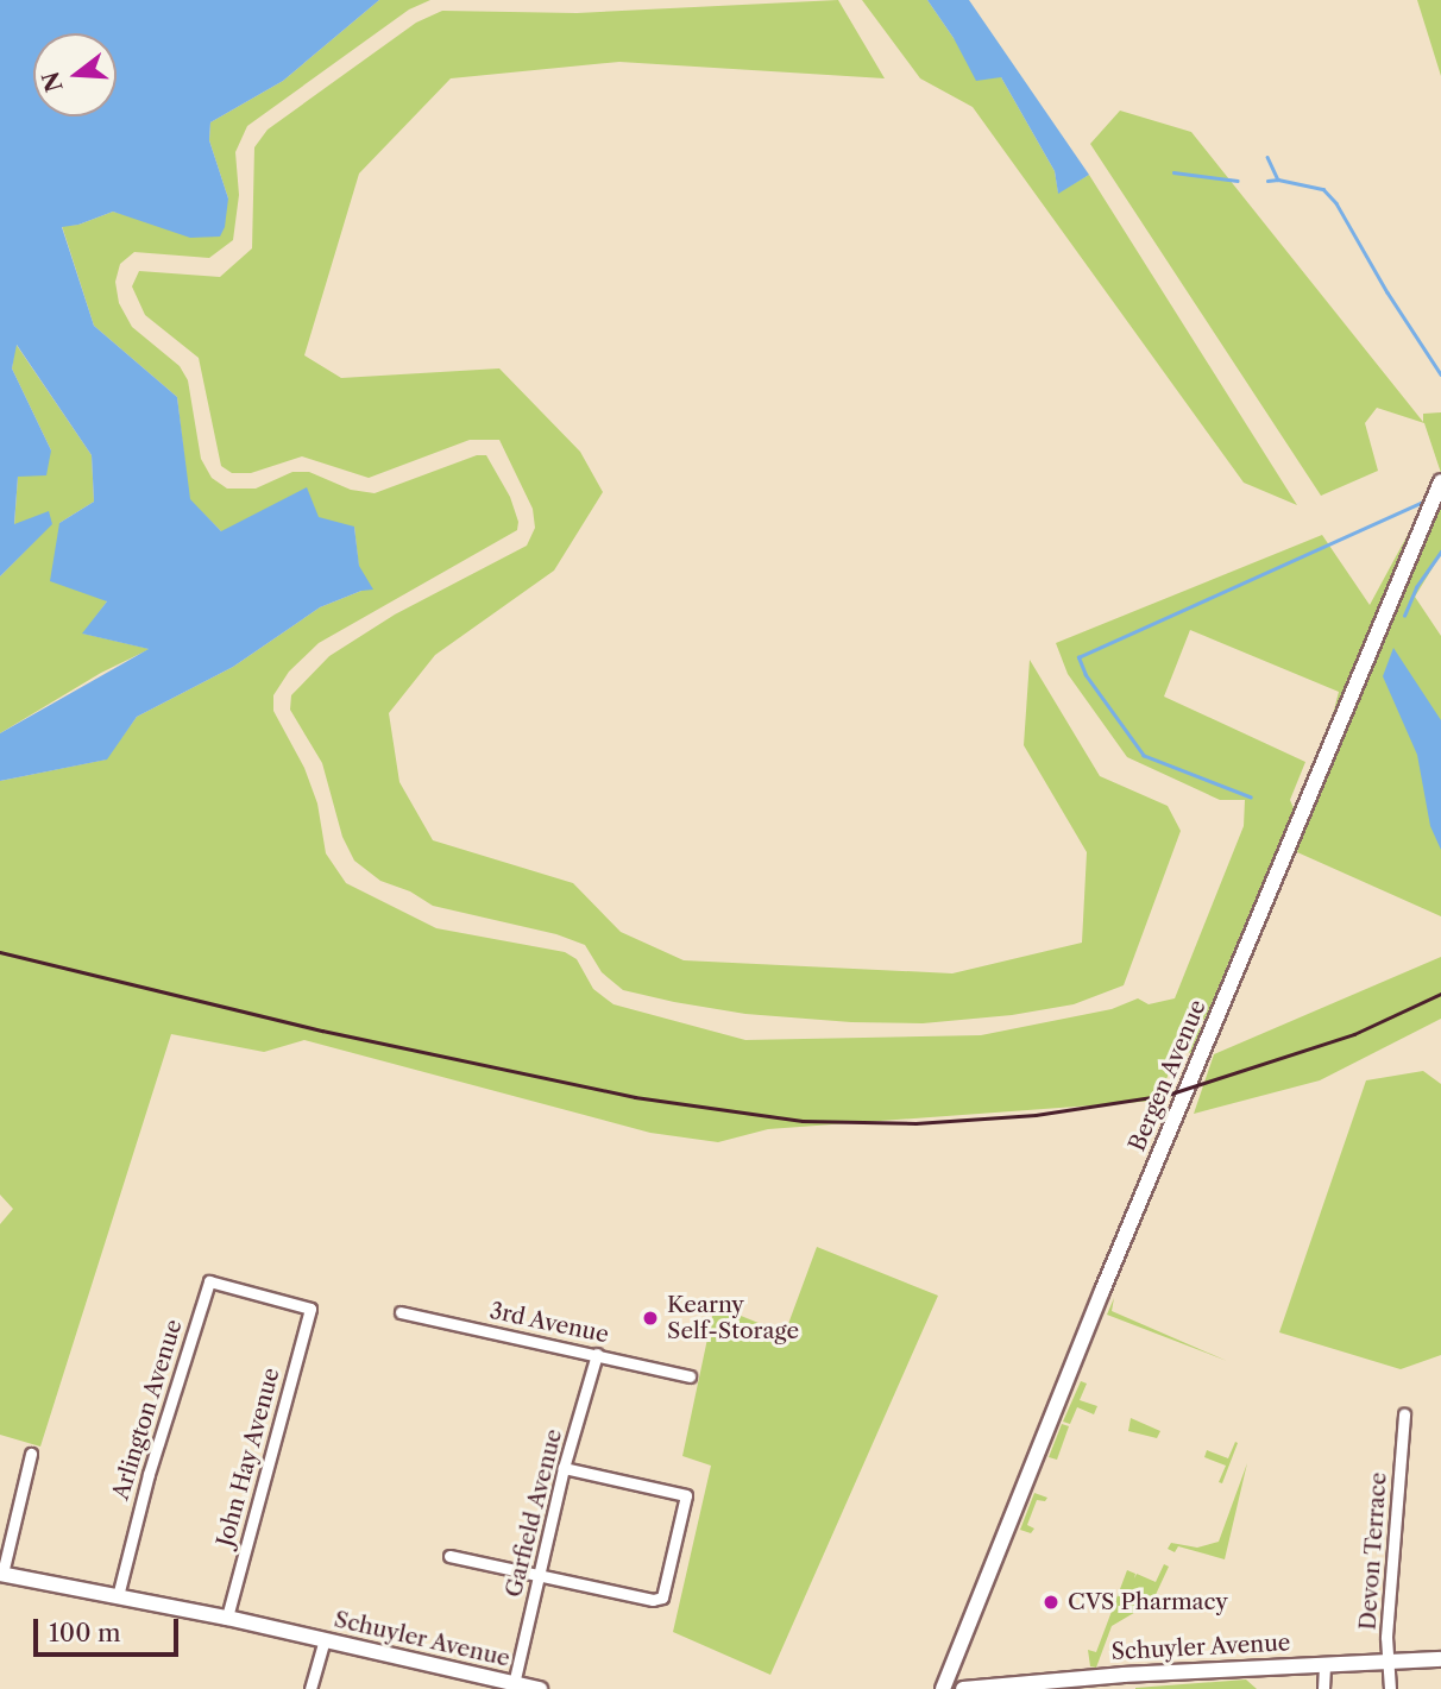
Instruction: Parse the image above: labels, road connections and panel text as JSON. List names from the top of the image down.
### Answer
{
  "streets": {
    "street": [
      "Bergen Avenue",
      "3rd Avenue",
      "Arlington Avenue",
      "John Hay Avenue",
      "Garfield Avenue",
      "Devon Terrace",
      "Schuyler Avenue"
    ]
  },
  "crossings": [
    ["3rd Avenue", "Garfield Avenue"],
    ["Arlington Avenue", "John Hay Avenue"],
    ["Arlington Avenue", "Schuyler Avenue"],
    ["John Hay Avenue", "Schuyler Avenue"],
    ["Garfield Avenue", "Schuyler Avenue"],
    ["Devon Terrace", "Schuyler Avenue"]
  ],
  "places": ["Kearny Self-Storage", "CVS Pharmacy"],
  "scale_bar": "100 m",
  "north": "left"
}
